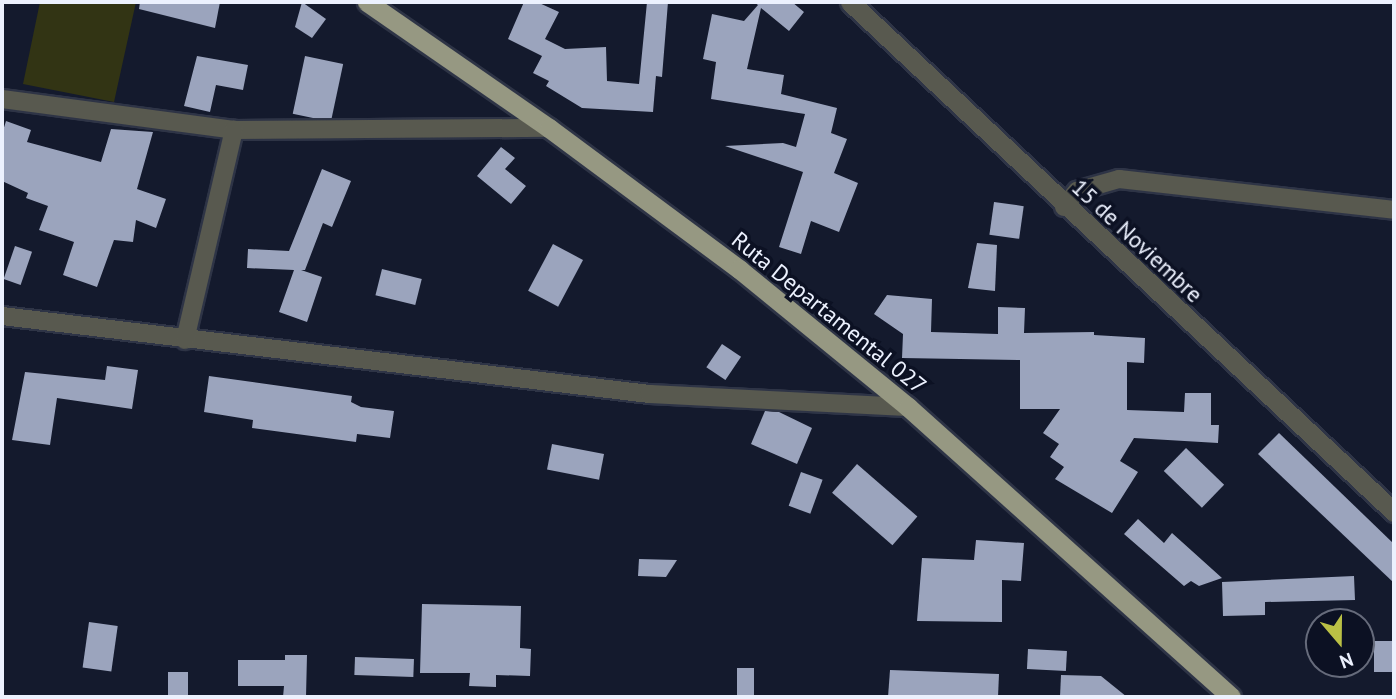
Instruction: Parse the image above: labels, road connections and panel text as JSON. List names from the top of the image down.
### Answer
{
  "streets": {
    "main road": ["Ruta Departamental 027"],
    "street": ["15 de Noviembre"]
  },
  "north": "bottom"
}
